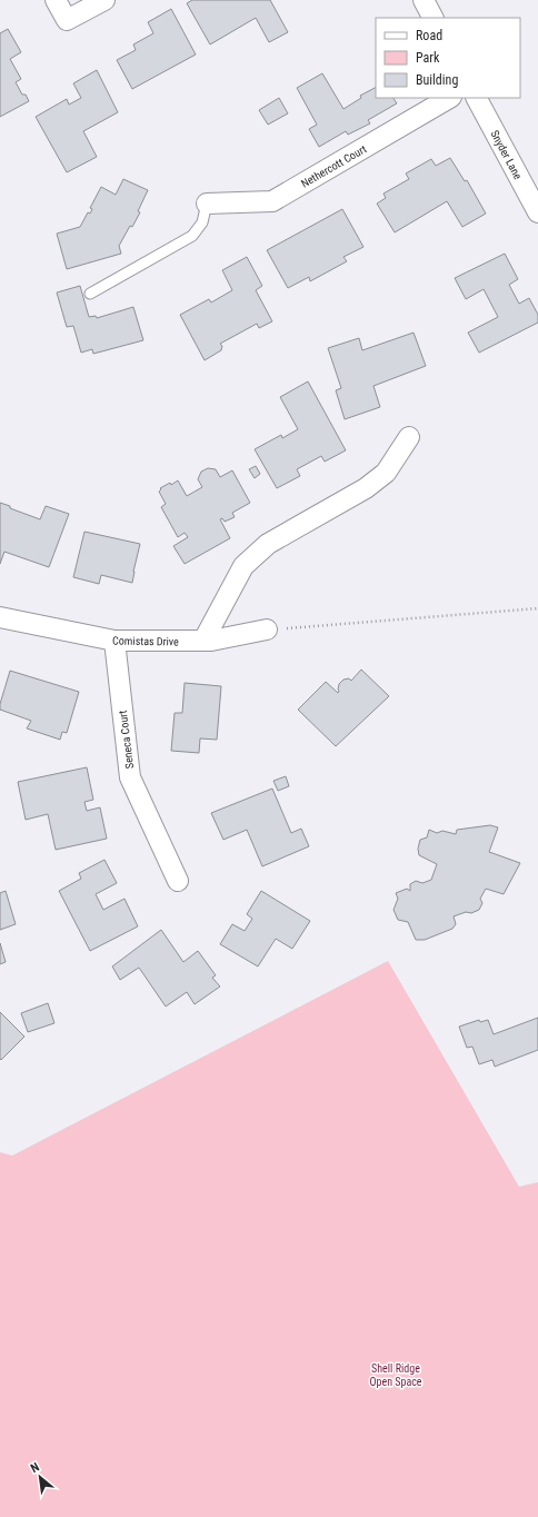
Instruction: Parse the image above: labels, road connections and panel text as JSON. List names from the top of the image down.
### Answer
{
  "streets": {
    "street": [
      "Snyder Lane",
      "Nethercott Court",
      "Comistas Drive",
      "Seneca Court"
    ]
  },
  "crossings": [
    ["Comistas Drive", "Seneca Court"]
  ],
  "parks": ["Shell Ridge Open Space"],
  "legend": ["Road", "Park", "Building"],
  "north": "top left"
}
